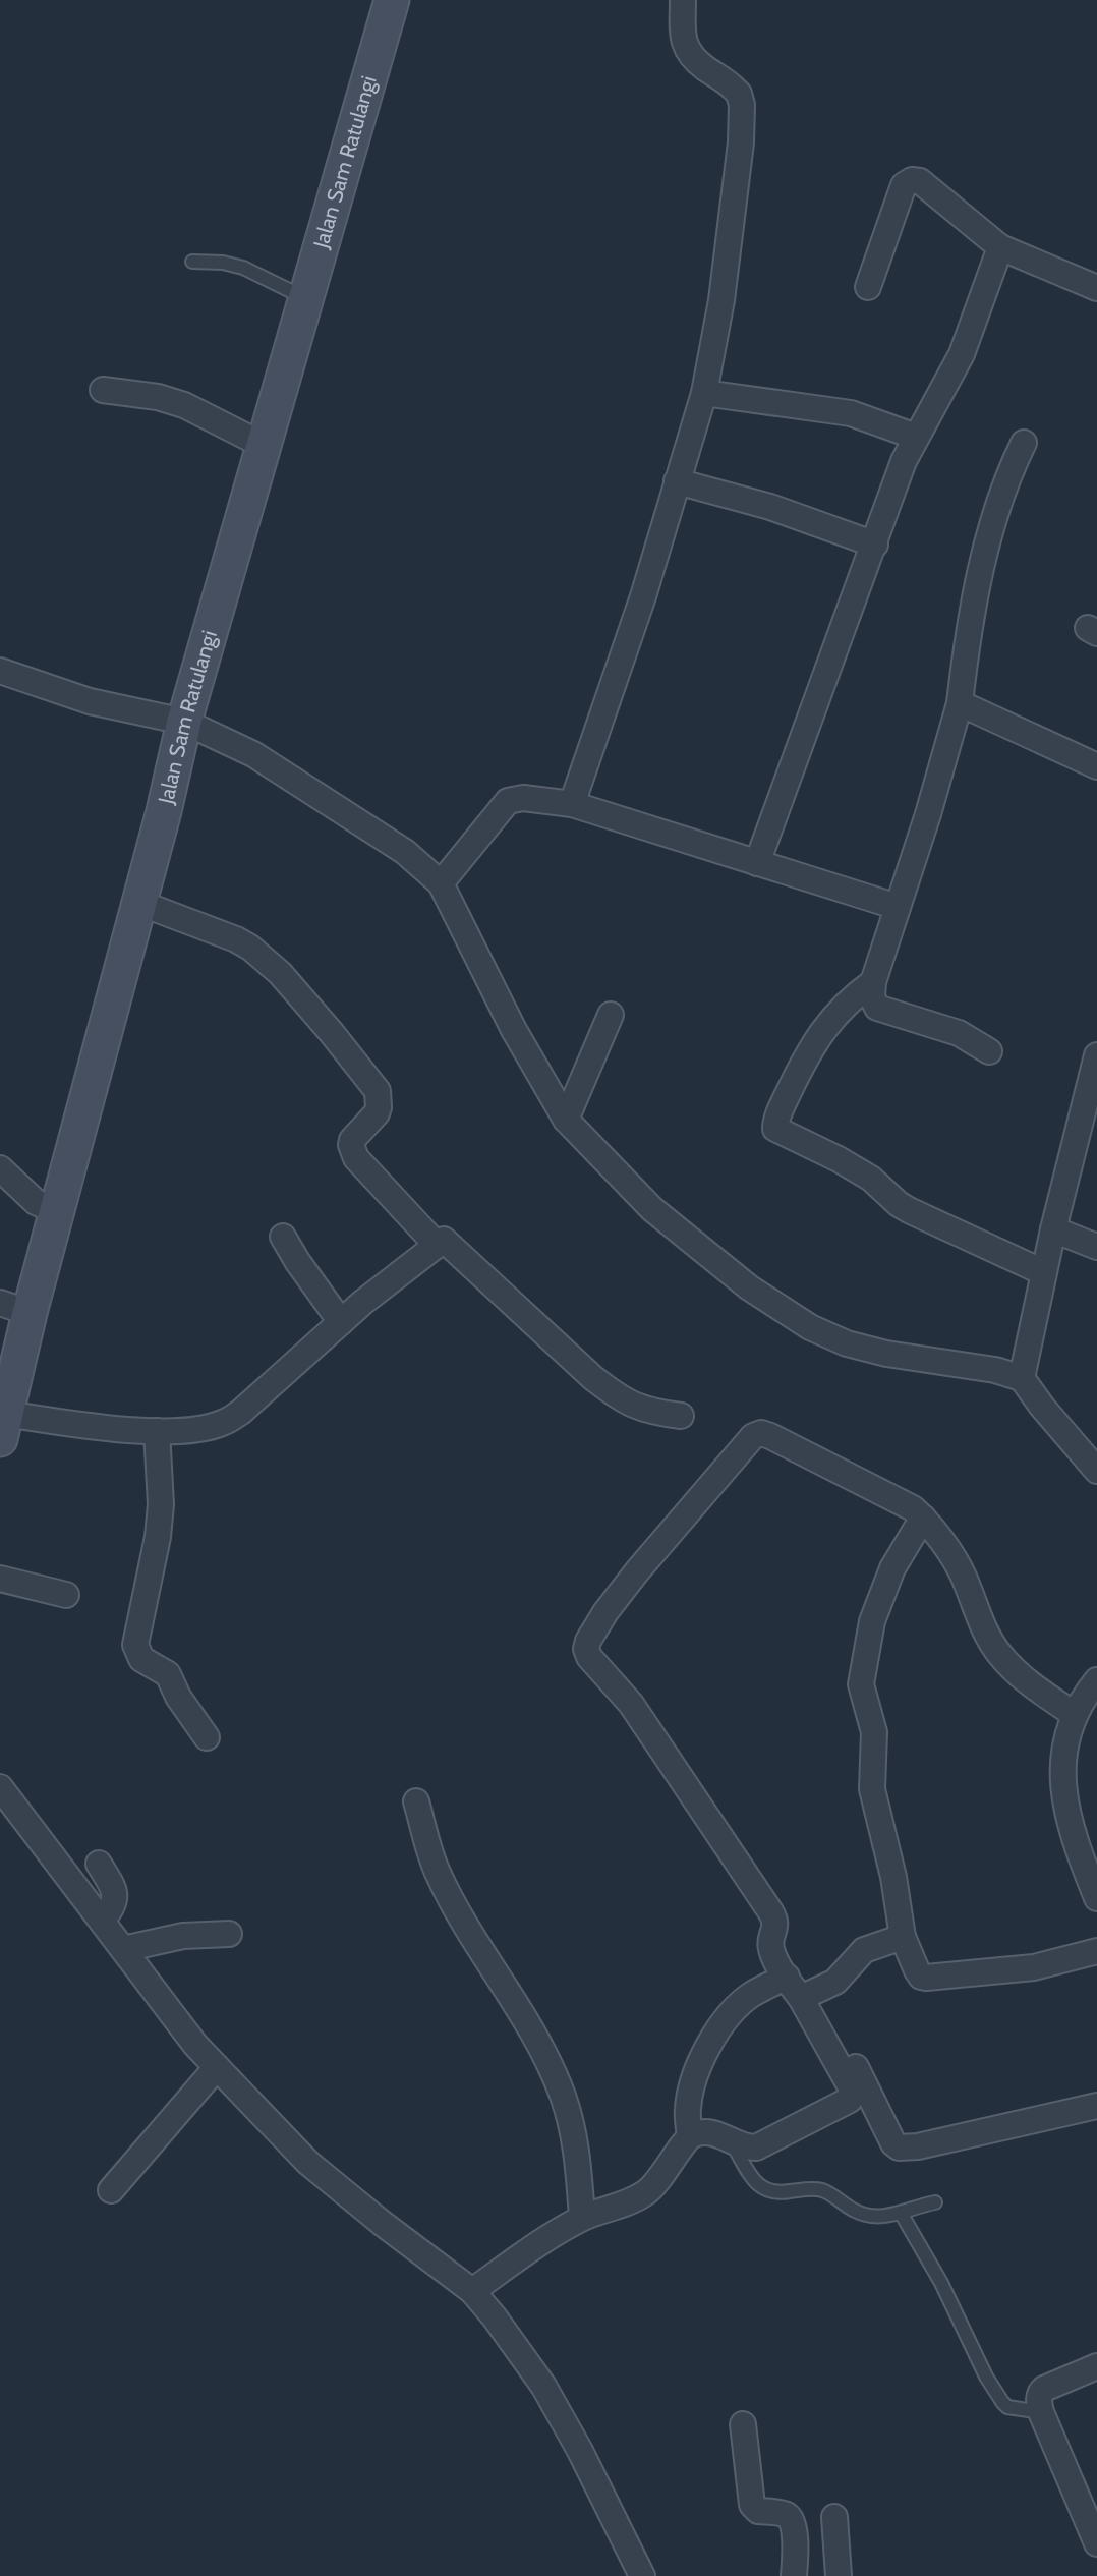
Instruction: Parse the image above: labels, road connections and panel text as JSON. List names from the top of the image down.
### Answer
{
  "streets": {
    "street": ["Jalan Sam Ratulangi"]
  }
}
